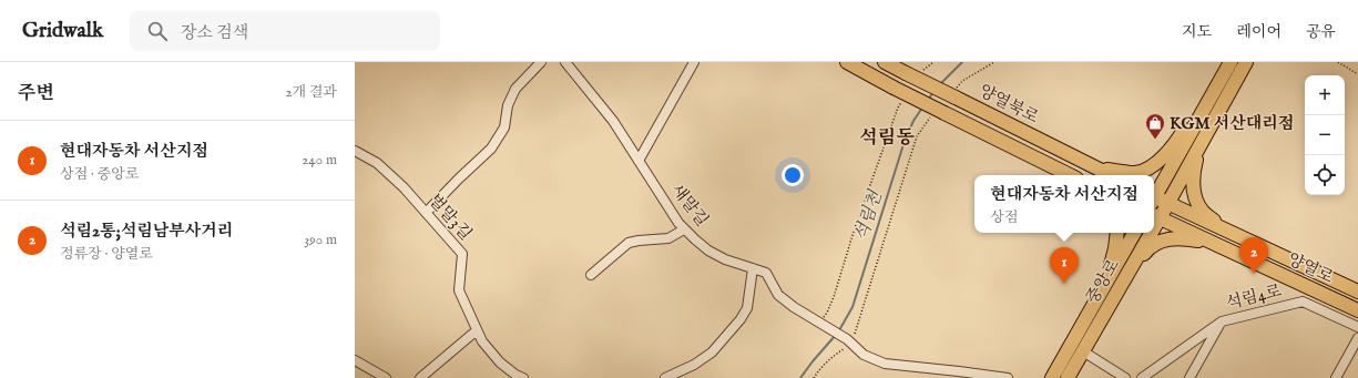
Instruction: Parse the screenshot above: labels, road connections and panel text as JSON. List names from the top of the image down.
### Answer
{
  "streets": {
    "main road": ["양열북로", "양열로", "중앙로"],
    "street": ["새말길", "벌말3길", "석림4로"]
  },
  "crossings": [
    ["양열로", "중앙로"]
  ],
  "districts": ["석림동"],
  "water": ["석림천"],
  "places": {
    "shop": ["KGM 서산대리점"]
  },
  "page": {
    "header": "Gridwalk",
    "search": "장소 검색",
    "nav": ["지도", "레이어", "공유"],
    "heading": ["주변", "2개 결과"],
    "map_buttons": ["+", "−"],
    "list": [
      {
        "mark": "1",
        "name": "현대자동차 서산지점",
        "note": "상점 · 중앙로",
        "value": "240 m"
      },
      {
        "mark": "2",
        "name": "석림2통;석림남부사거리",
        "note": "정류장 · 양열로",
        "value": "390 m"
      }
    ],
    "popup": ["현대자동차 서산지점", "상점"],
    "pins": ["2", "1"]
  }
}
